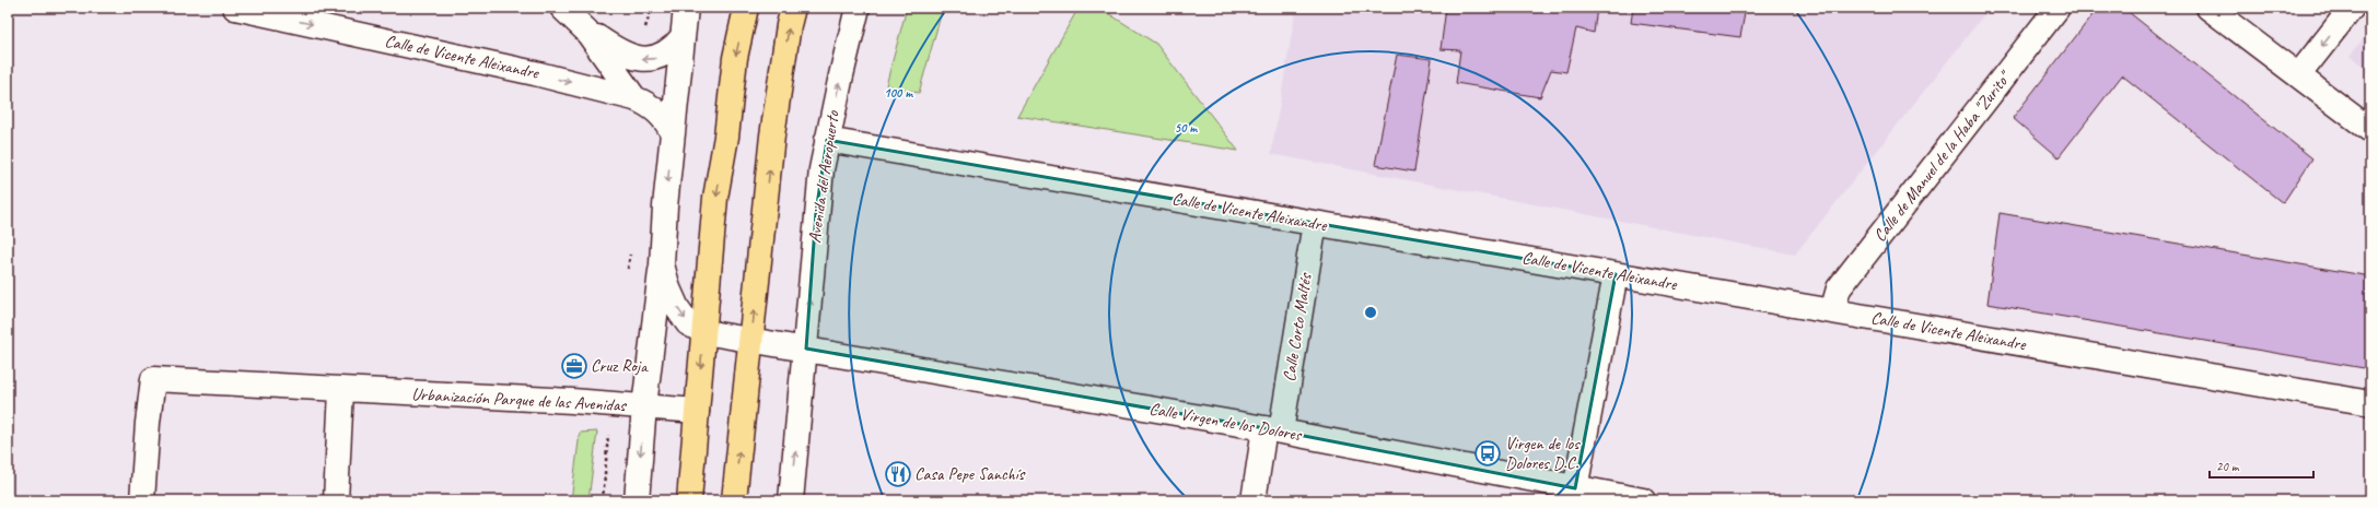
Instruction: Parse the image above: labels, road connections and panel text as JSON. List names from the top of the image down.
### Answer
{
  "streets": {
    "street": [
      "Calle de Vicente Aleixandre",
      "Calle de Manuel de la Haba \"Zurito\"",
      "Avenida del Aeropuerto",
      "Calle Corto Maltés",
      "Urbanización Parque de las Avenidas",
      "Calle Virgen de los Dolores"
    ]
  },
  "crossings": [
    ["Calle de Vicente Aleixandre", "Calle de Manuel de la Haba \"Zurito\""],
    ["Calle de Vicente Aleixandre", "Avenida del Aeropuerto"],
    ["Calle de Vicente Aleixandre", "Calle Corto Maltés"],
    ["Avenida del Aeropuerto", "Calle Virgen de los Dolores"],
    ["Calle Corto Maltés", "Calle Virgen de los Dolores"]
  ],
  "places": {
    "office": ["Cruz Roja"],
    "bus stop": ["Virgen de los Dolores D.C."],
    "restaurant": ["Casa Pepe Sanchís"]
  },
  "scale_bar": "20 m",
  "rings": ["100 m", "50 m"]
}
